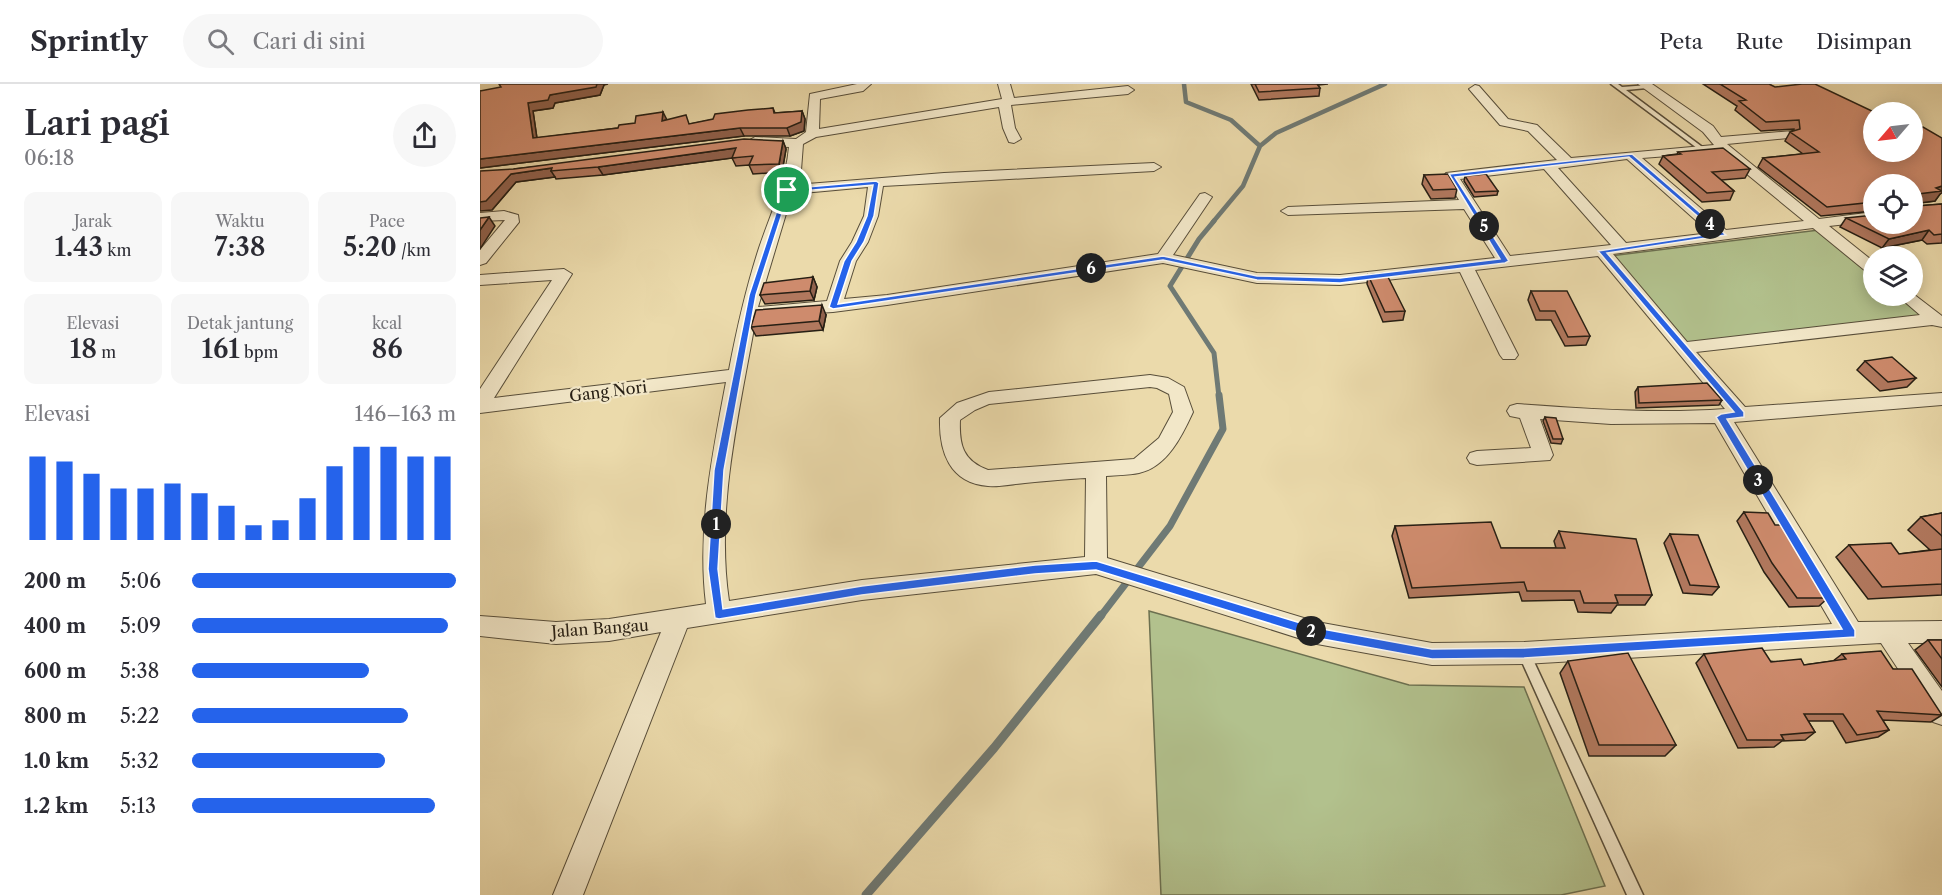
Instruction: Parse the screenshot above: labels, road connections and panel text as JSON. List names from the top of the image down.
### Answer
{
  "streets": {
    "street": ["Gang Nori", "Jalan Bangau"]
  },
  "north": "bottom left",
  "page": {
    "header": "Sprintly",
    "search": "Cari di sini",
    "nav": ["Peta", "Rute", "Disimpan"],
    "heading": ["Lari pagi", "06:18"],
    "stats": [
      ["Jarak", "1.43 km"],
      ["Waktu", "7:38"],
      ["Pace", "5:20 /km"],
      ["Elevasi", "18 m"],
      ["Detak jantung", "161 bpm"],
      ["kcal", "86"]
    ],
    "pins": [
      "4",
      "5",
      "6",
      "3",
      "1",
      "2"
    ],
    "chart": ["Elevasi", "146–163 m"],
    "list": [
      {
        "name": "200 m",
        "note": "5:06"
      },
      {
        "name": "400 m",
        "note": "5:09"
      },
      {
        "name": "600 m",
        "note": "5:38"
      },
      {
        "name": "800 m",
        "note": "5:22"
      },
      {
        "name": "1.0 km",
        "note": "5:32"
      },
      {
        "name": "1.2 km",
        "note": "5:13"
      }
    ]
  }
}
